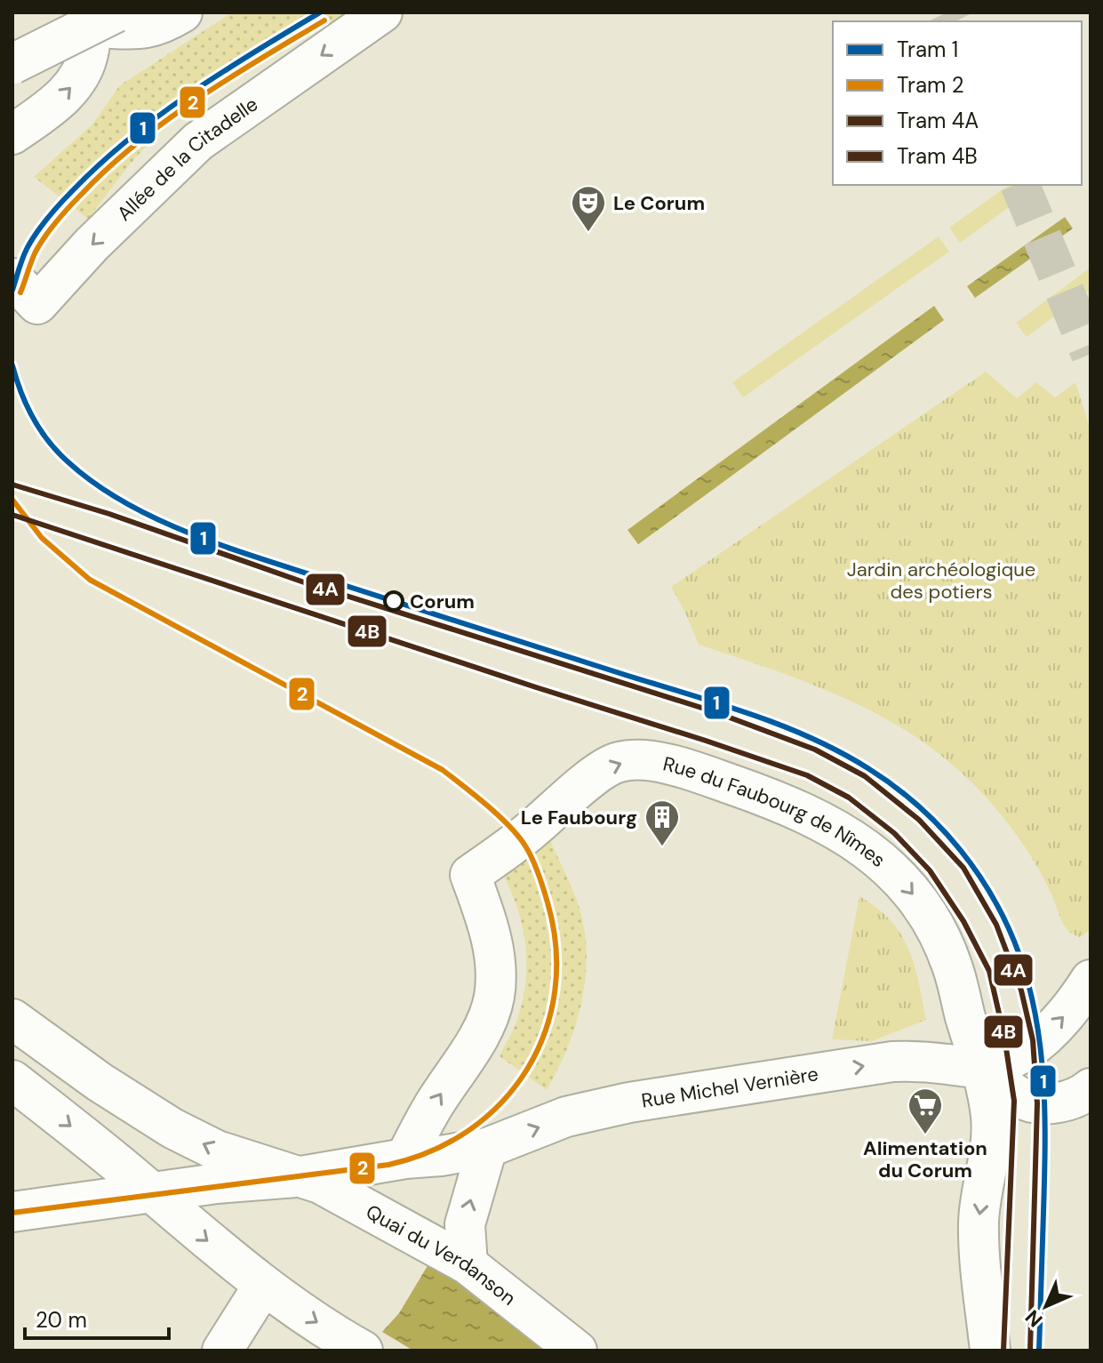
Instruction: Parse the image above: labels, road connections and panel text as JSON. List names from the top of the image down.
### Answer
{
  "streets": {
    "street": [
      "Allée de la Citadelle",
      "Rue du Faubourg de Nîmes",
      "Rue Michel Vernière",
      "Quai du Verdanson"
    ]
  },
  "crossings": [
    ["Rue du Faubourg de Nîmes", "Rue Michel Vernière"],
    ["Rue Michel Vernière", "Quai du Verdanson"]
  ],
  "one_way": ["Rue Michel Vernière"],
  "parks": ["Jardin archéologique des potiers"],
  "places": {
    "theatre": ["Le Corum"],
    "other": ["Corum"],
    "building": ["Le Faubourg"],
    "supermarket": ["Alimentation du Corum"]
  },
  "lines": [
    "tram line 1",
    "tram line 2",
    "tram line 4A",
    "tram line 4B"
  ],
  "legend": [
    "Tram 1",
    "Tram 2",
    "Tram 4A",
    "Tram 4B"
  ],
  "scale_bar": "20 m",
  "north": "bottom left"
}
